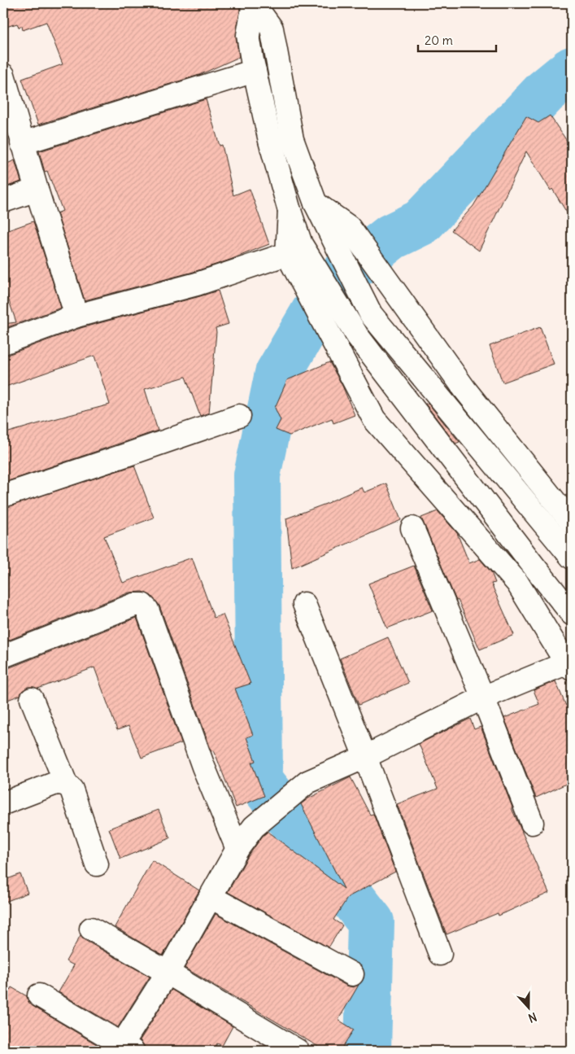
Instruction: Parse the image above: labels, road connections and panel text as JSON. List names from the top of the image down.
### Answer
{
  "scale_bar": "20 m",
  "north": "bottom"
}
